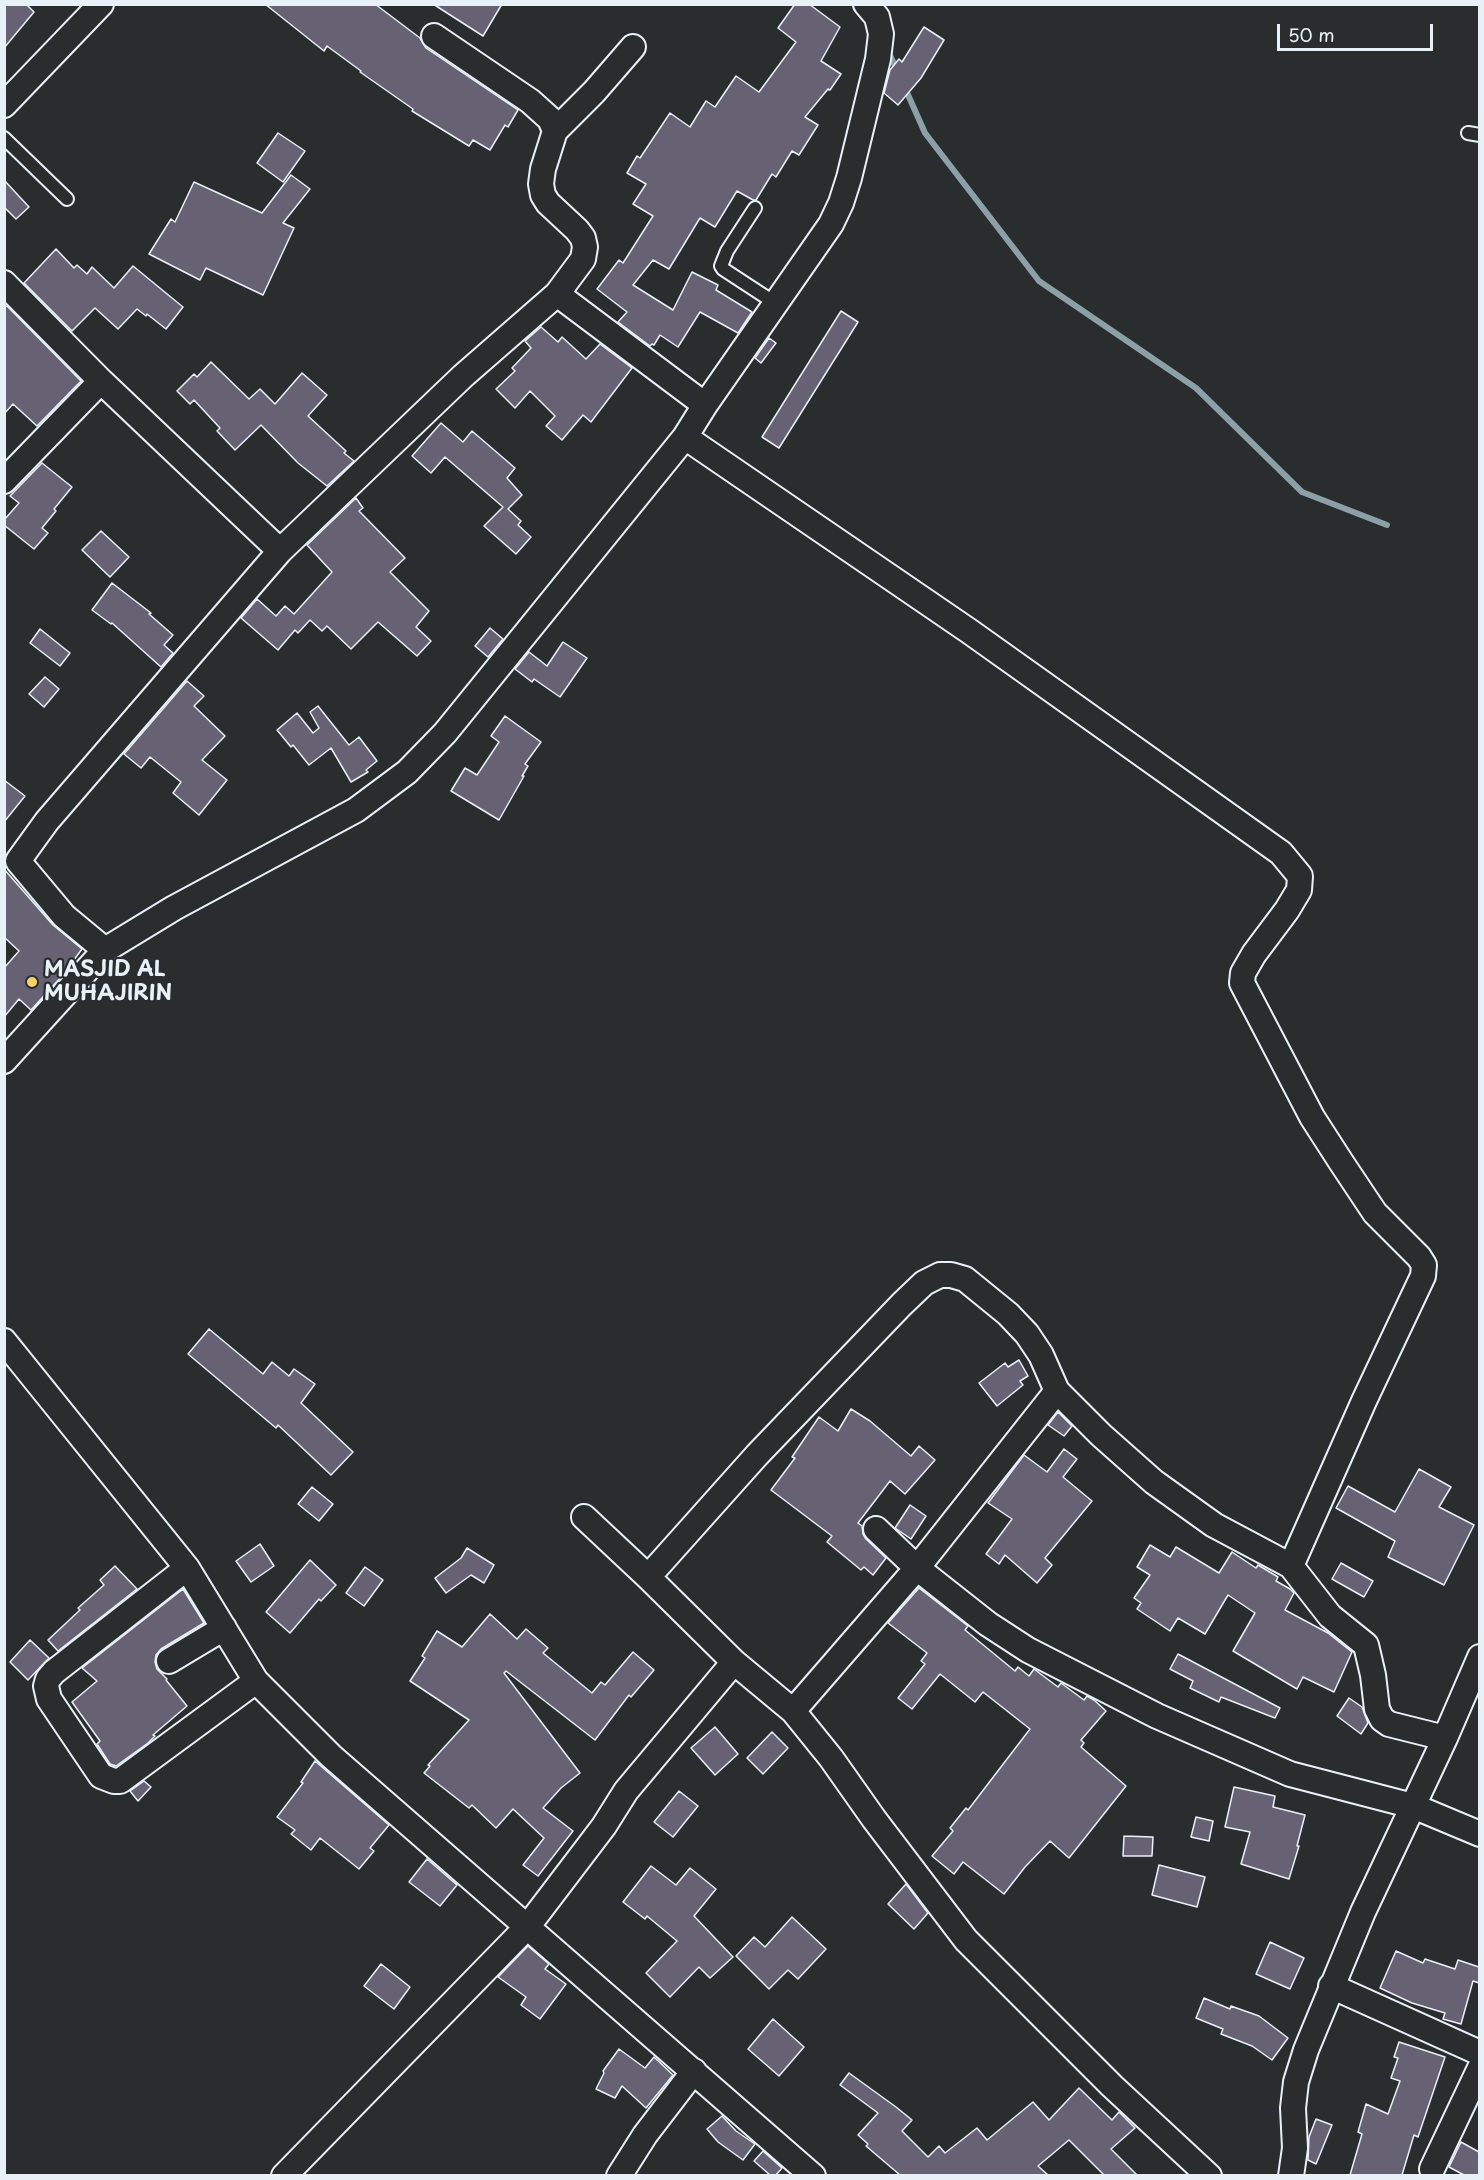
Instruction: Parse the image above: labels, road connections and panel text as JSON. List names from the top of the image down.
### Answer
{
  "places": ["MASJID AL MUHAJIRIN"],
  "scale_bar": "50 m"
}
